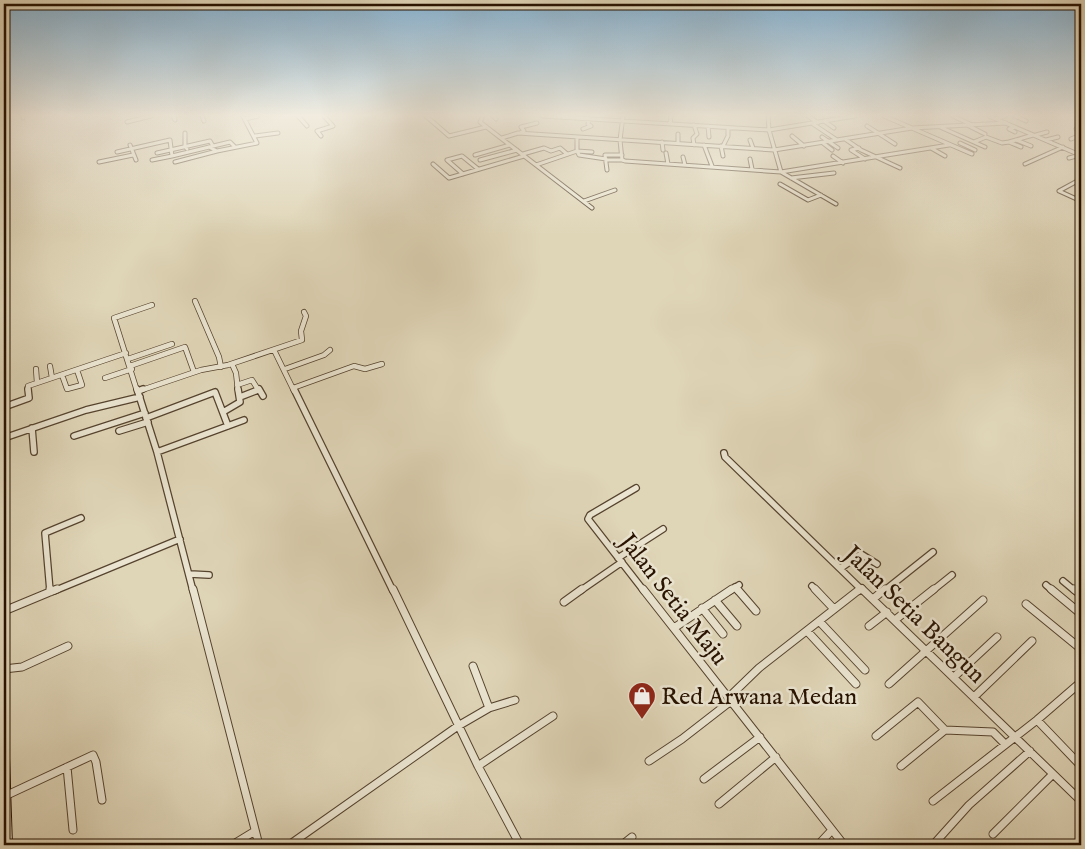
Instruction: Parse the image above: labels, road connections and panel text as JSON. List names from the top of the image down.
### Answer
{
  "streets": {
    "street": ["Jalan Setia Maju", "Jalan Setia Bangun"]
  },
  "places": {
    "shop": ["Red Arwana Medan"]
  }
}
